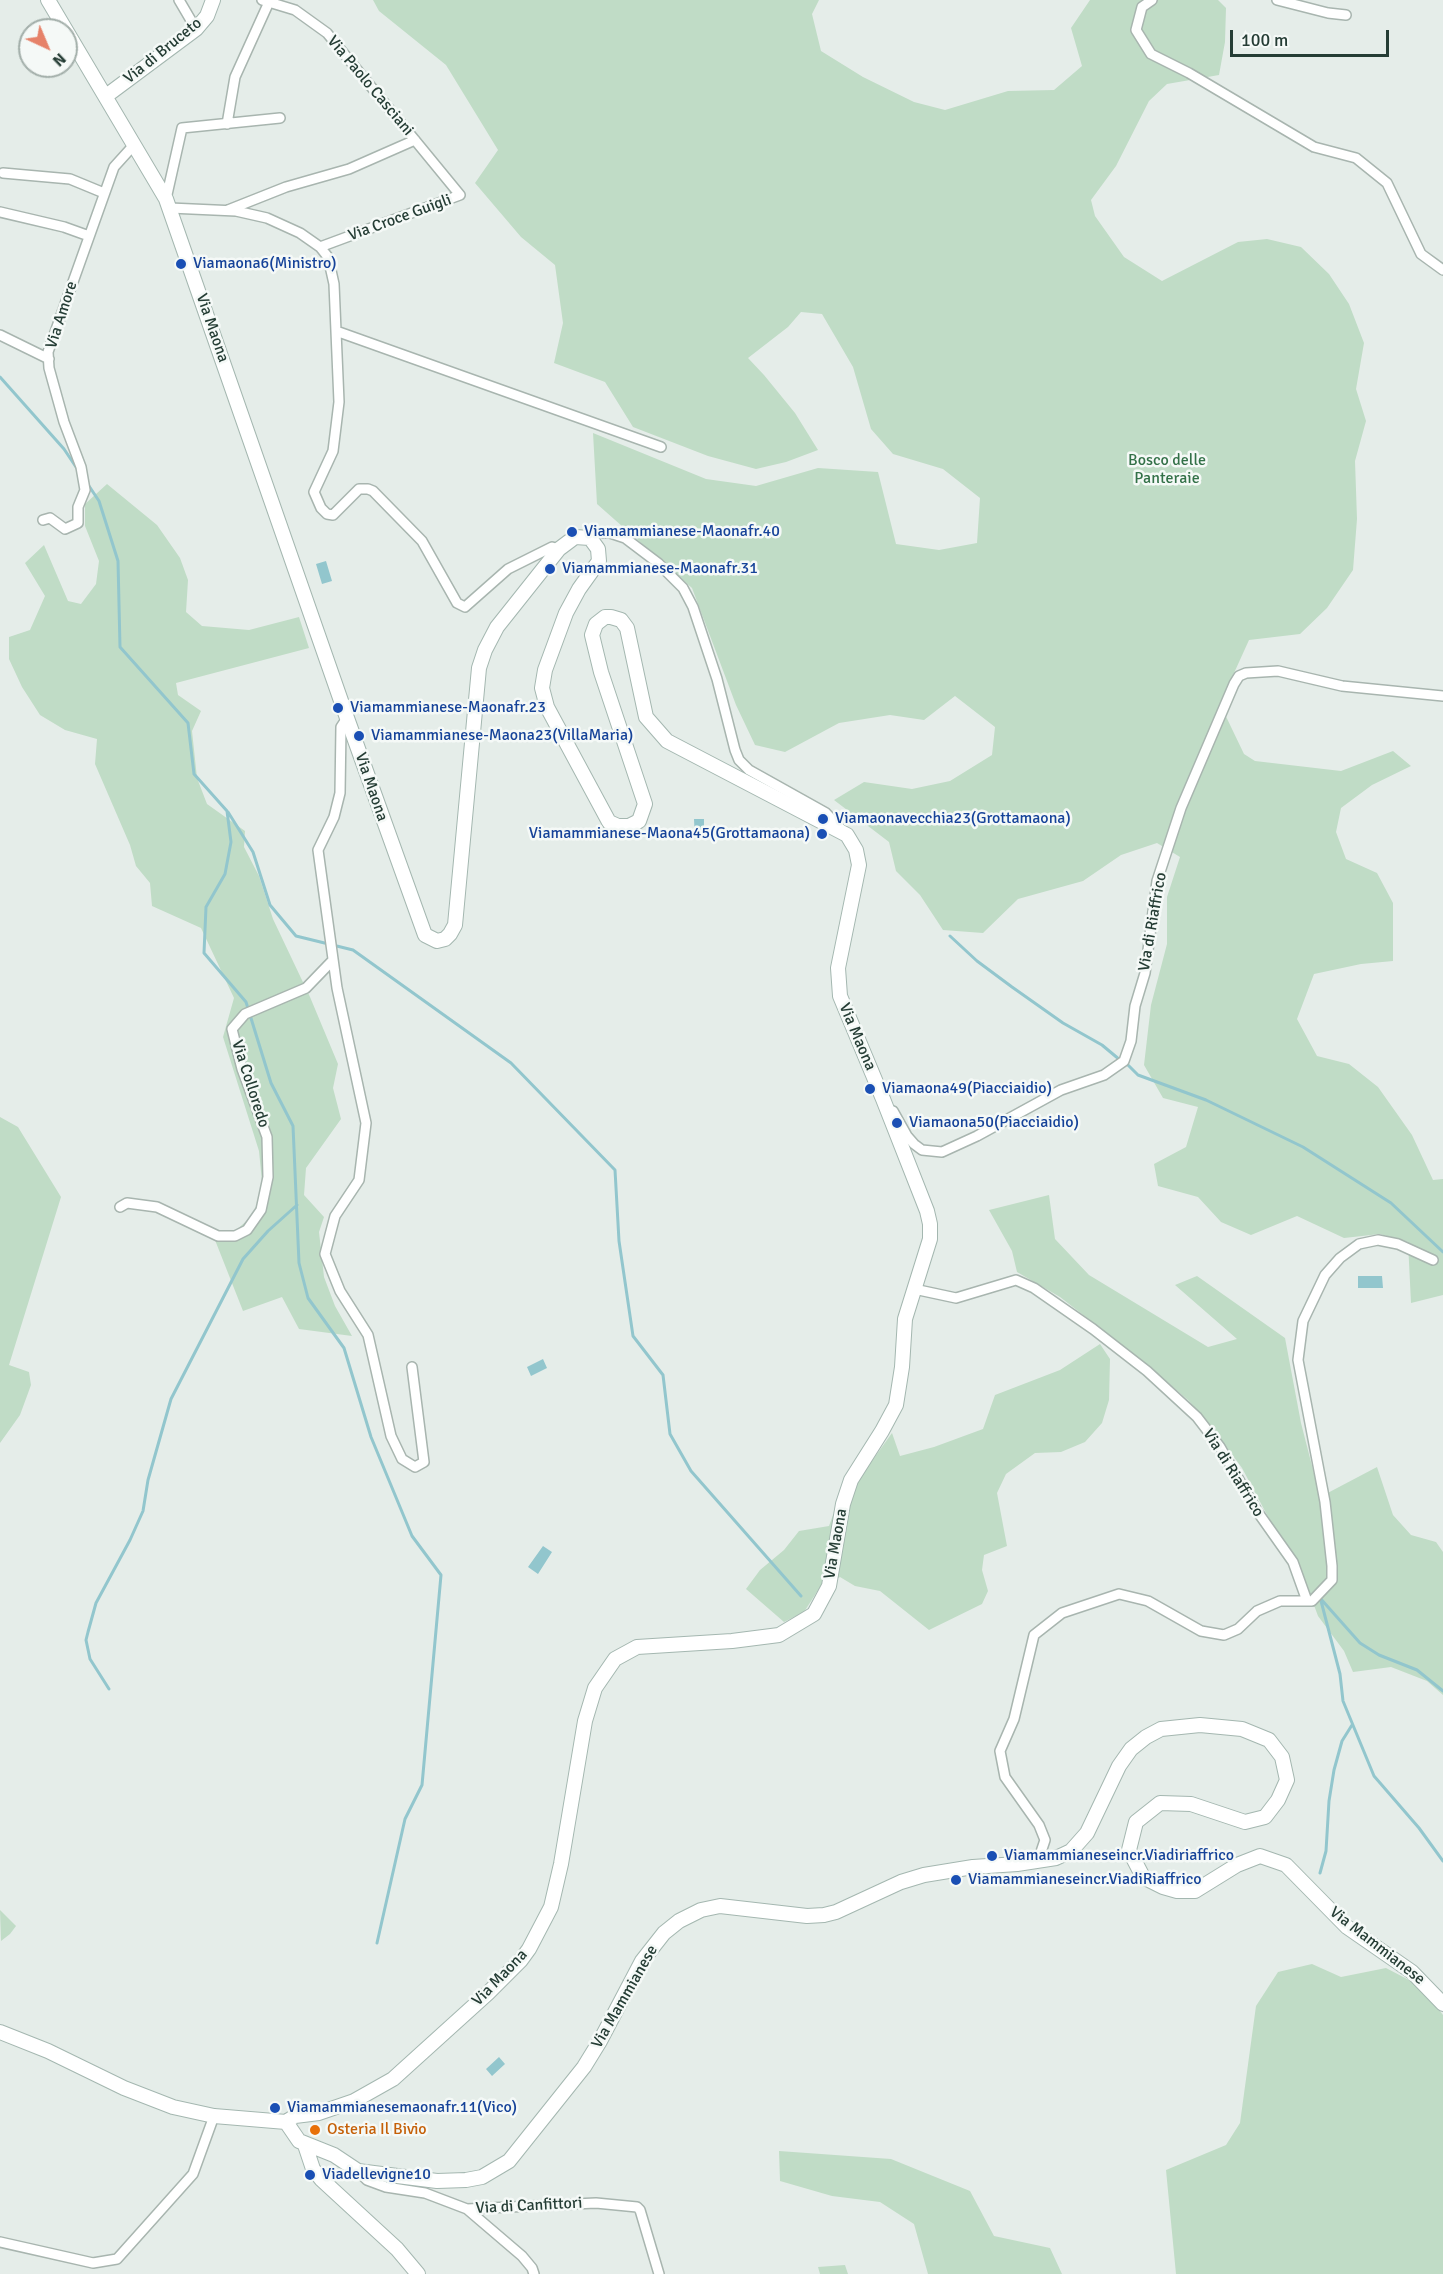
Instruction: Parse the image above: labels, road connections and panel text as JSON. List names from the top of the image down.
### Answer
{
  "streets": {
    "main road": ["Via di Bruceto", "Via Maona", "Via Mammianese"],
    "street": [
      "Via Paolo Casciani",
      "Via Croce Guigli",
      "Via Amore",
      "Via di Riaffrico",
      "Via Colloredo",
      "Via di Canfittori"
    ]
  },
  "crossings": [
    ["Via di Bruceto", "Via Maona"],
    ["Via Paolo Casciani", "Via Croce Guigli"],
    ["Via Amore", "Via Maona"],
    ["Via Maona", "Via di Riaffrico"],
    ["Via Mammianese", "Via di Canfittori"]
  ],
  "parks": ["Bosco delle Panteraie"],
  "places": [
    "Viamaona6(Ministro)",
    "Viamammianese-Maonafr.40",
    "Viamammianese-Maonafr.31",
    "Viamammianese-Maonafr.23",
    "Viamammianese-Maona23(VillaMaria)",
    "Viamaonavecchia23(Grottamaona)",
    "Viamammianese-Maona45(Grottamaona)",
    "Viamaona49(Piacciaidio)",
    "Viamaona50(Piacciaidio)",
    "Viamammianeseincr.Viadiriaffrico",
    "Viamammianeseincr.ViadiRiaffrico",
    "Viamammianesemaonafr.11(Vico)",
    "Osteria Il Bivio",
    "Viadellevigne10"
  ],
  "scale_bar": "100 m",
  "north": "bottom right"
}
